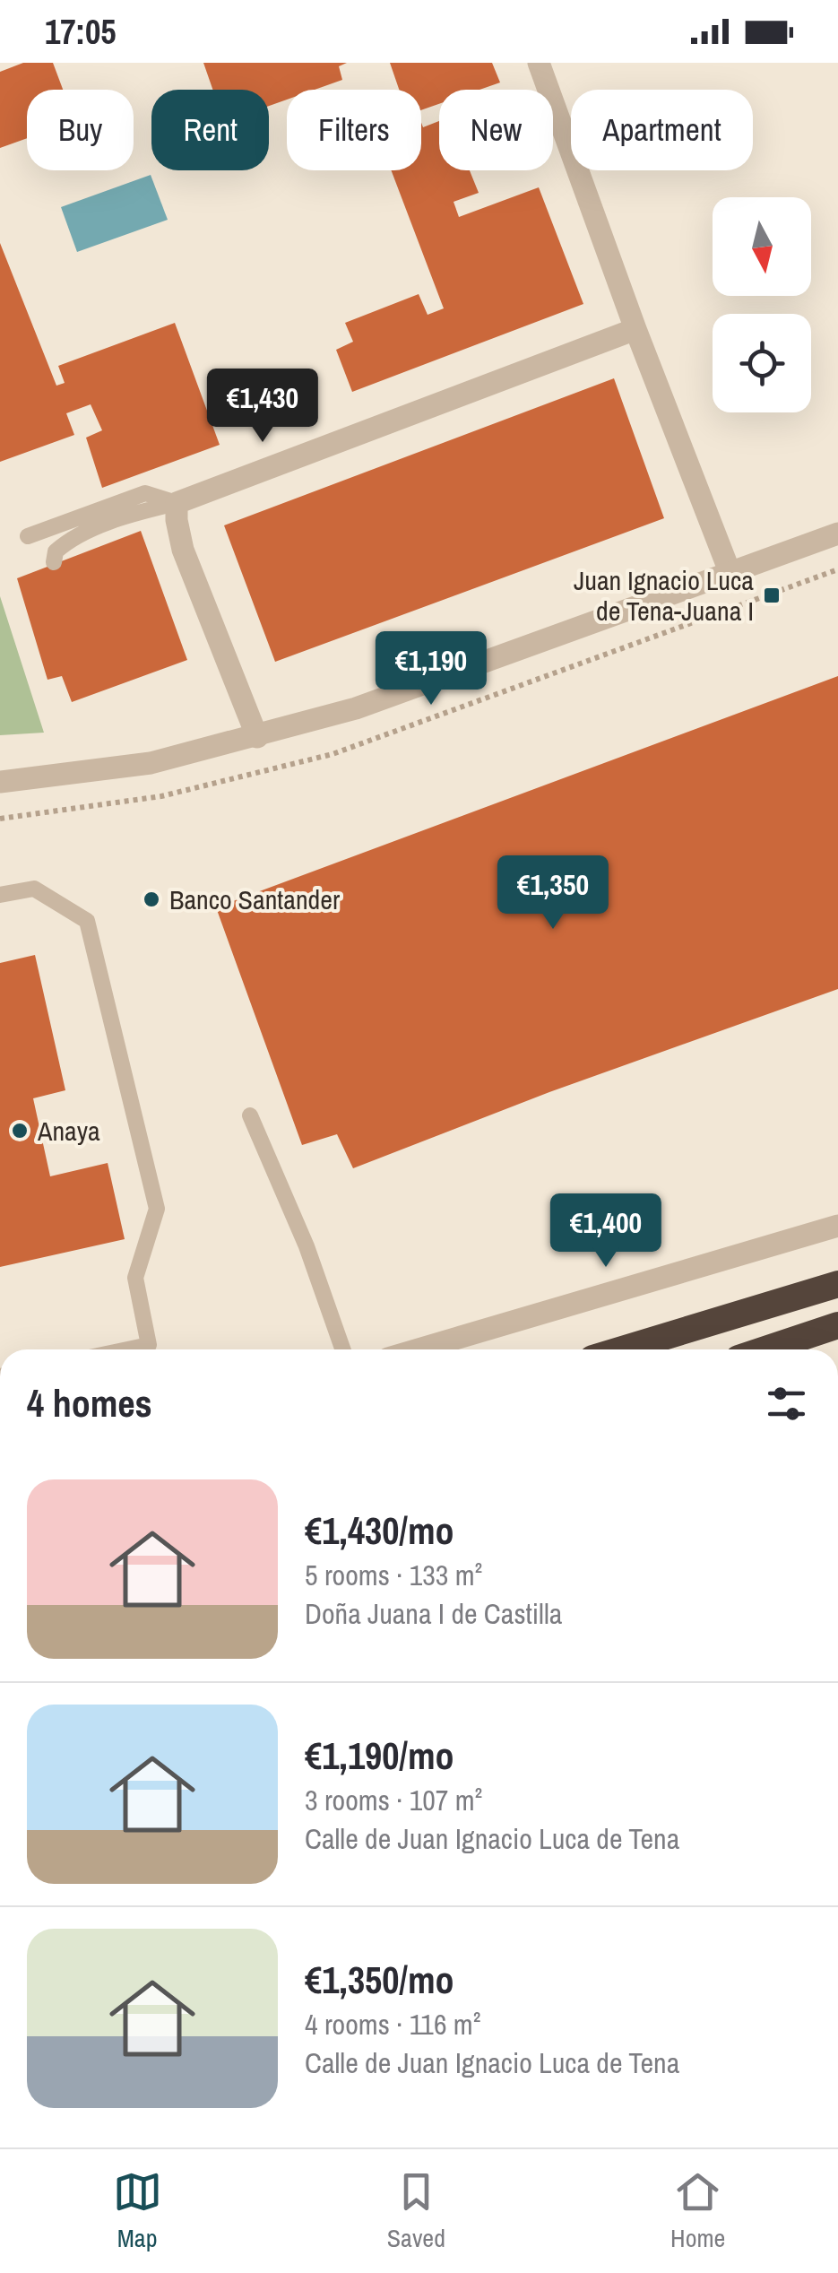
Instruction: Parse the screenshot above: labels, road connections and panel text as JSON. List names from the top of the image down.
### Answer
{
  "places": {
    "transit": ["Juan Ignacio Luca de Tena-Juana I"],
    "other": ["Banco Santander", "Anaya"]
  },
  "north": "bottom",
  "page": {
    "status": "17:05",
    "chip": [
      "Buy",
      "Rent",
      "Filters",
      "New",
      "Apartment"
    ],
    "price": [
      "€1,430",
      "€1,190",
      "€1,350",
      "€1,400"
    ],
    "heading": "4 homes",
    "list": [
      {
        "name": "€1,430/mo",
        "note": "5 rooms · 133 m² · Doña Juana I de Castilla"
      },
      {
        "name": "€1,190/mo",
        "note": "3 rooms · 107 m² · Calle de Juan Ignacio Luca de Tena"
      },
      {
        "name": "€1,350/mo",
        "note": "4 rooms · 116 m² · Calle de Juan Ignacio Luca de Tena"
      }
    ],
    "tabs": ["Map", "Saved", "Home"]
  }
}
